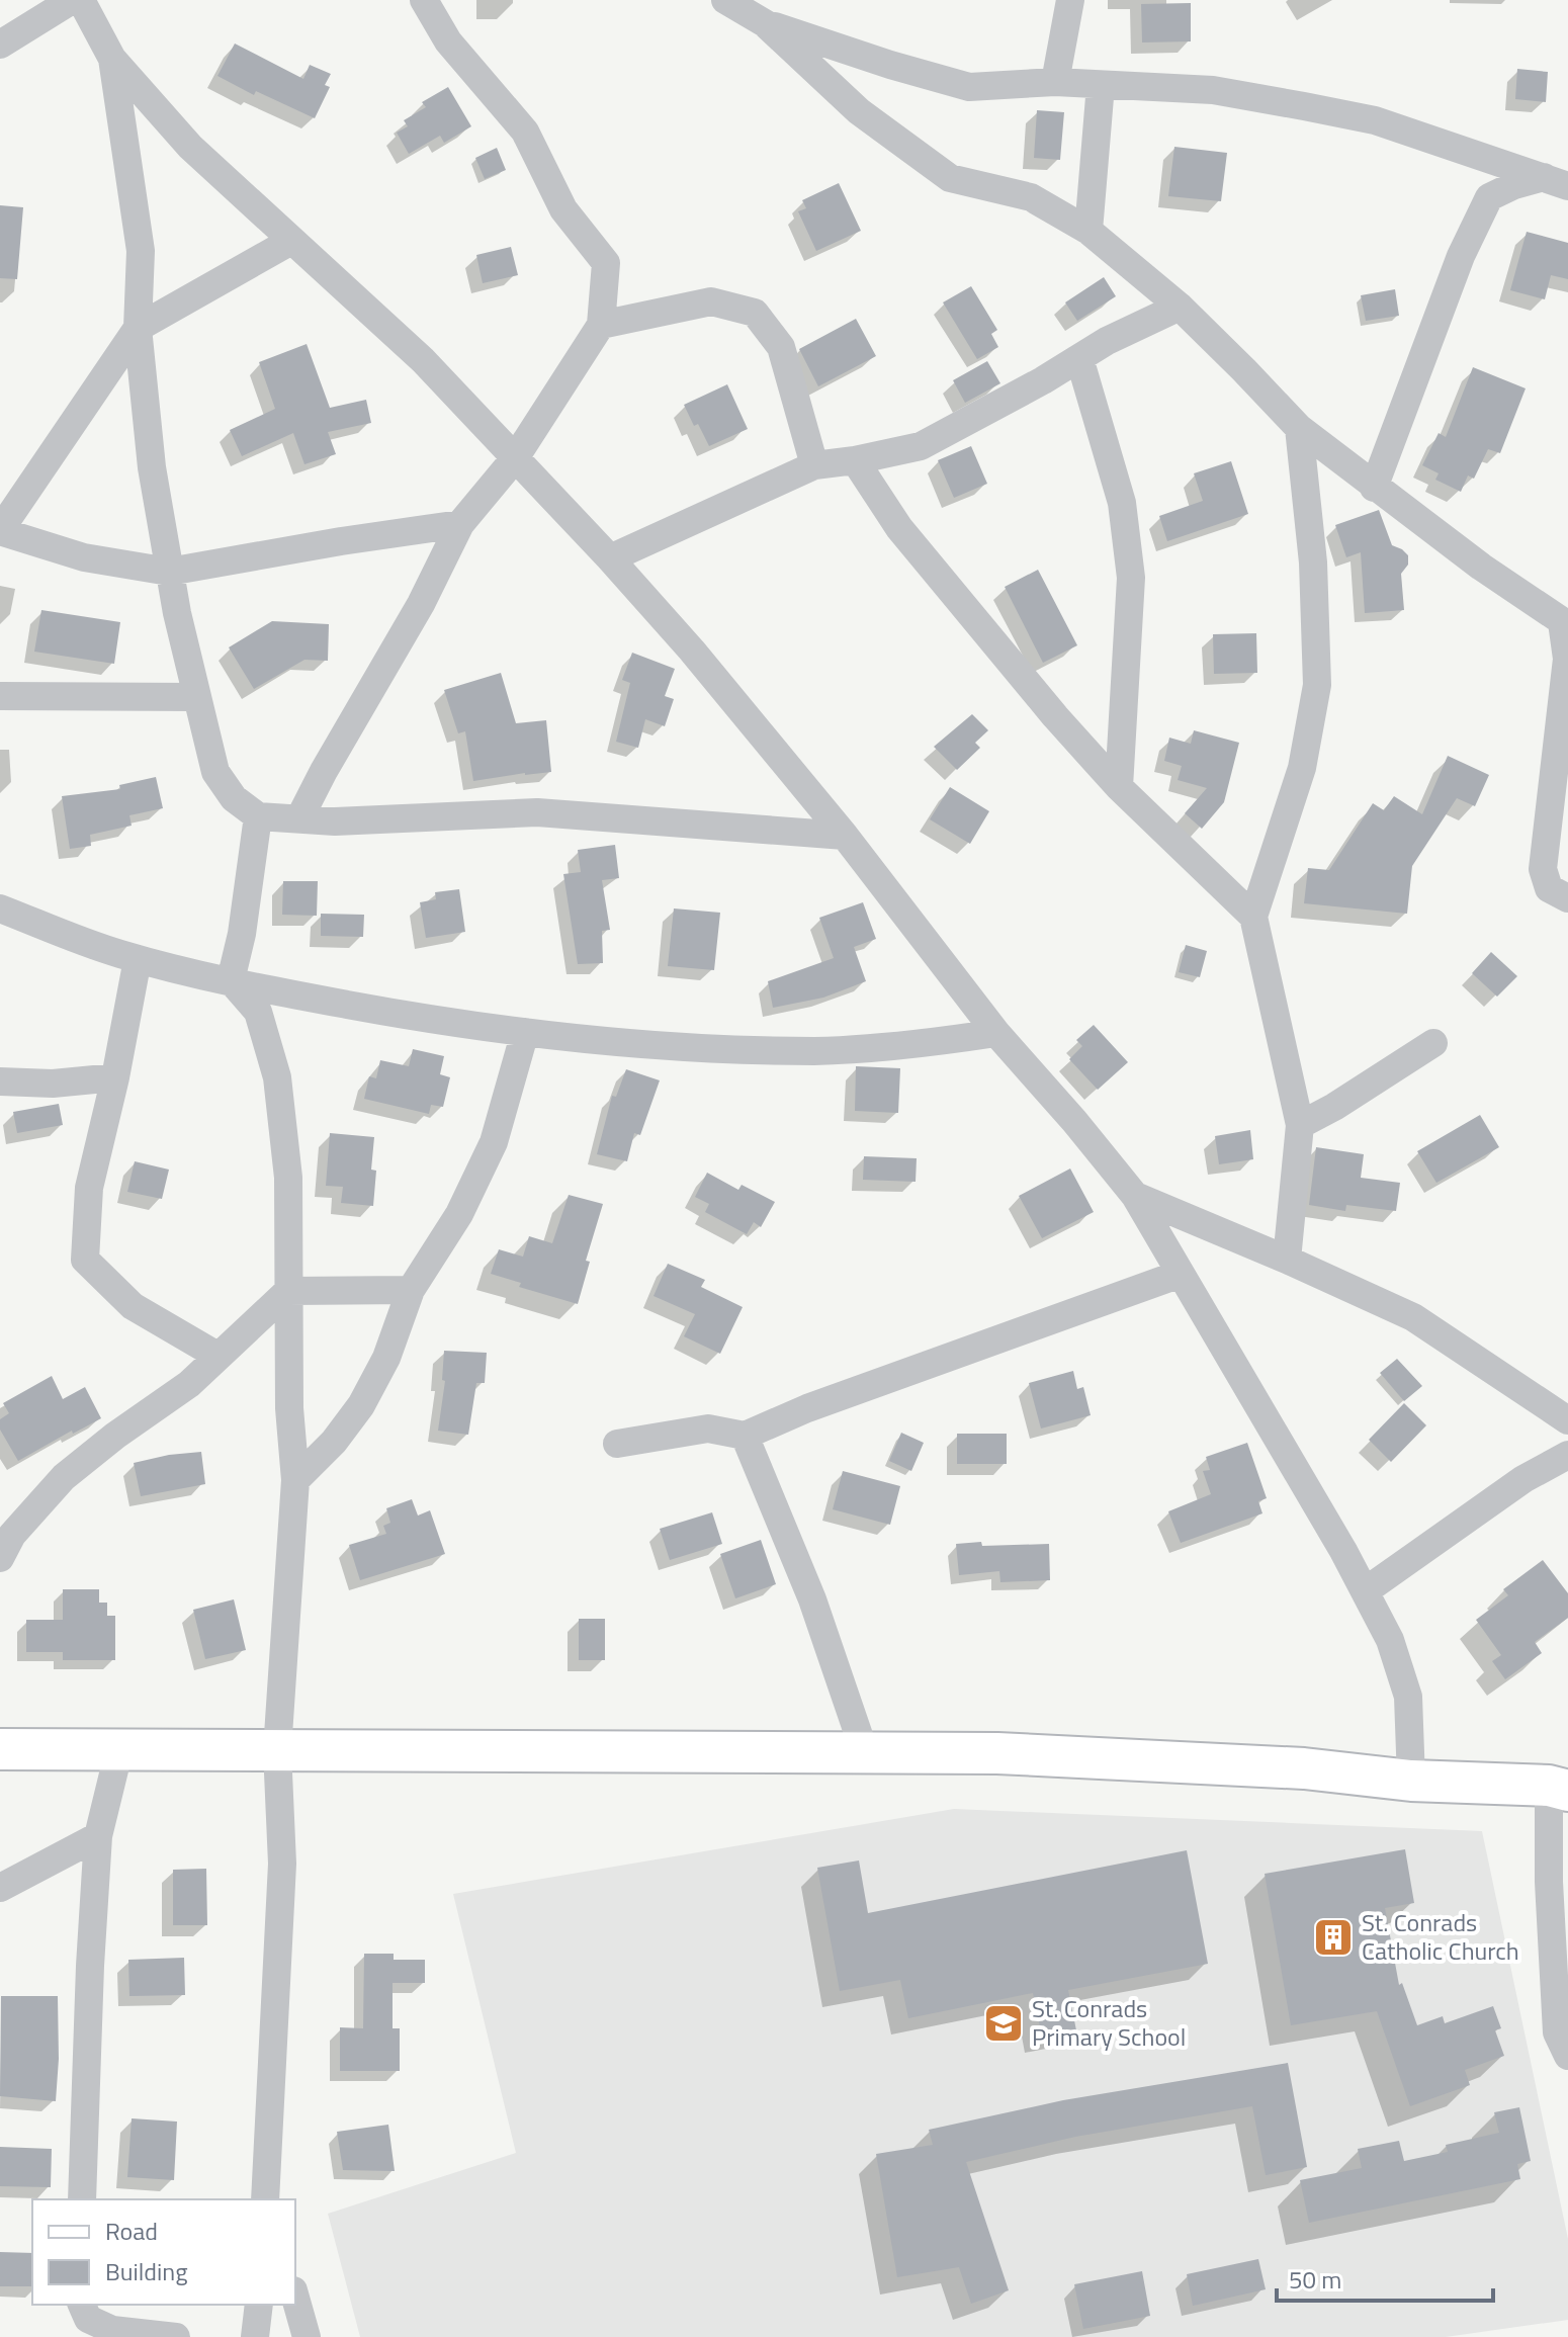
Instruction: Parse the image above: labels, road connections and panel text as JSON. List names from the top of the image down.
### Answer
{
  "places": {
    "building": ["St. Conrads Catholic Church"],
    "school or university": ["St. Conrads Primary School"]
  },
  "legend": ["Road", "Building"],
  "scale_bar": "50 m"
}
